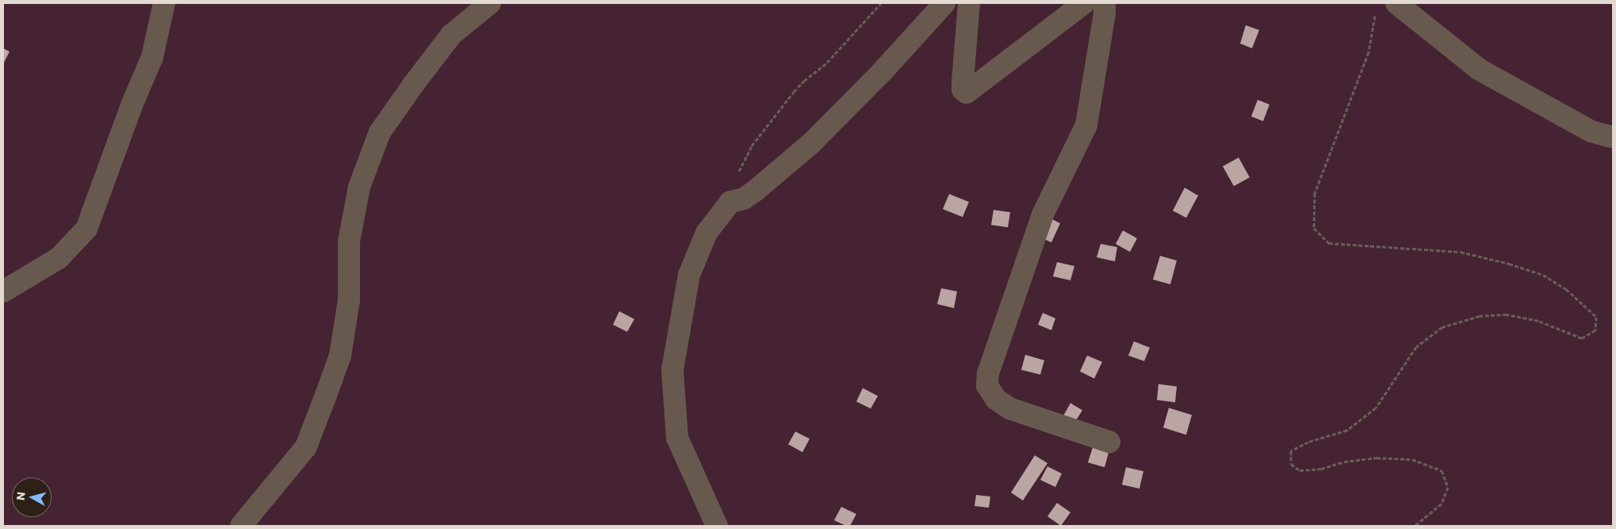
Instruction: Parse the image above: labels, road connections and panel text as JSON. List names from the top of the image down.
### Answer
{
  "north": "left"
}
